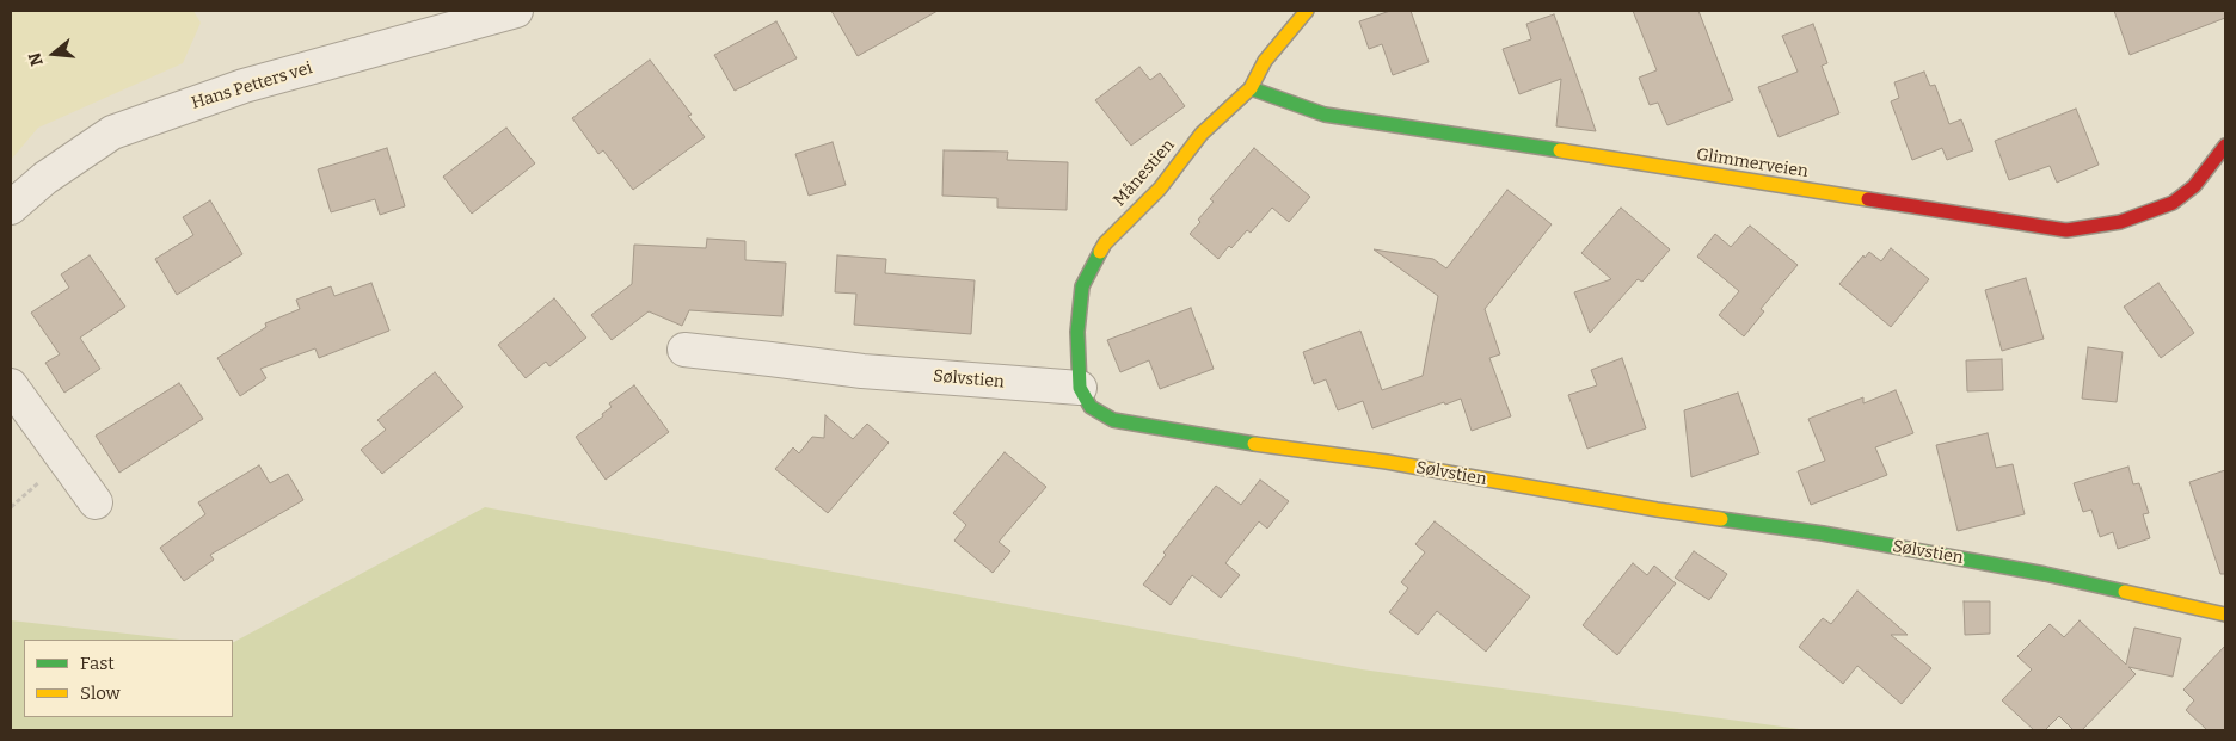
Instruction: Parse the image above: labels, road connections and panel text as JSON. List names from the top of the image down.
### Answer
{
  "streets": {
    "street": [
      "Hans Petters vei",
      "Glimmerveien",
      "Månestien",
      "Sølvstien"
    ]
  },
  "crossings": [
    ["Glimmerveien", "Månestien"],
    ["Månestien", "Sølvstien"]
  ],
  "legend": ["Fast", "Slow"],
  "north": "left"
}
